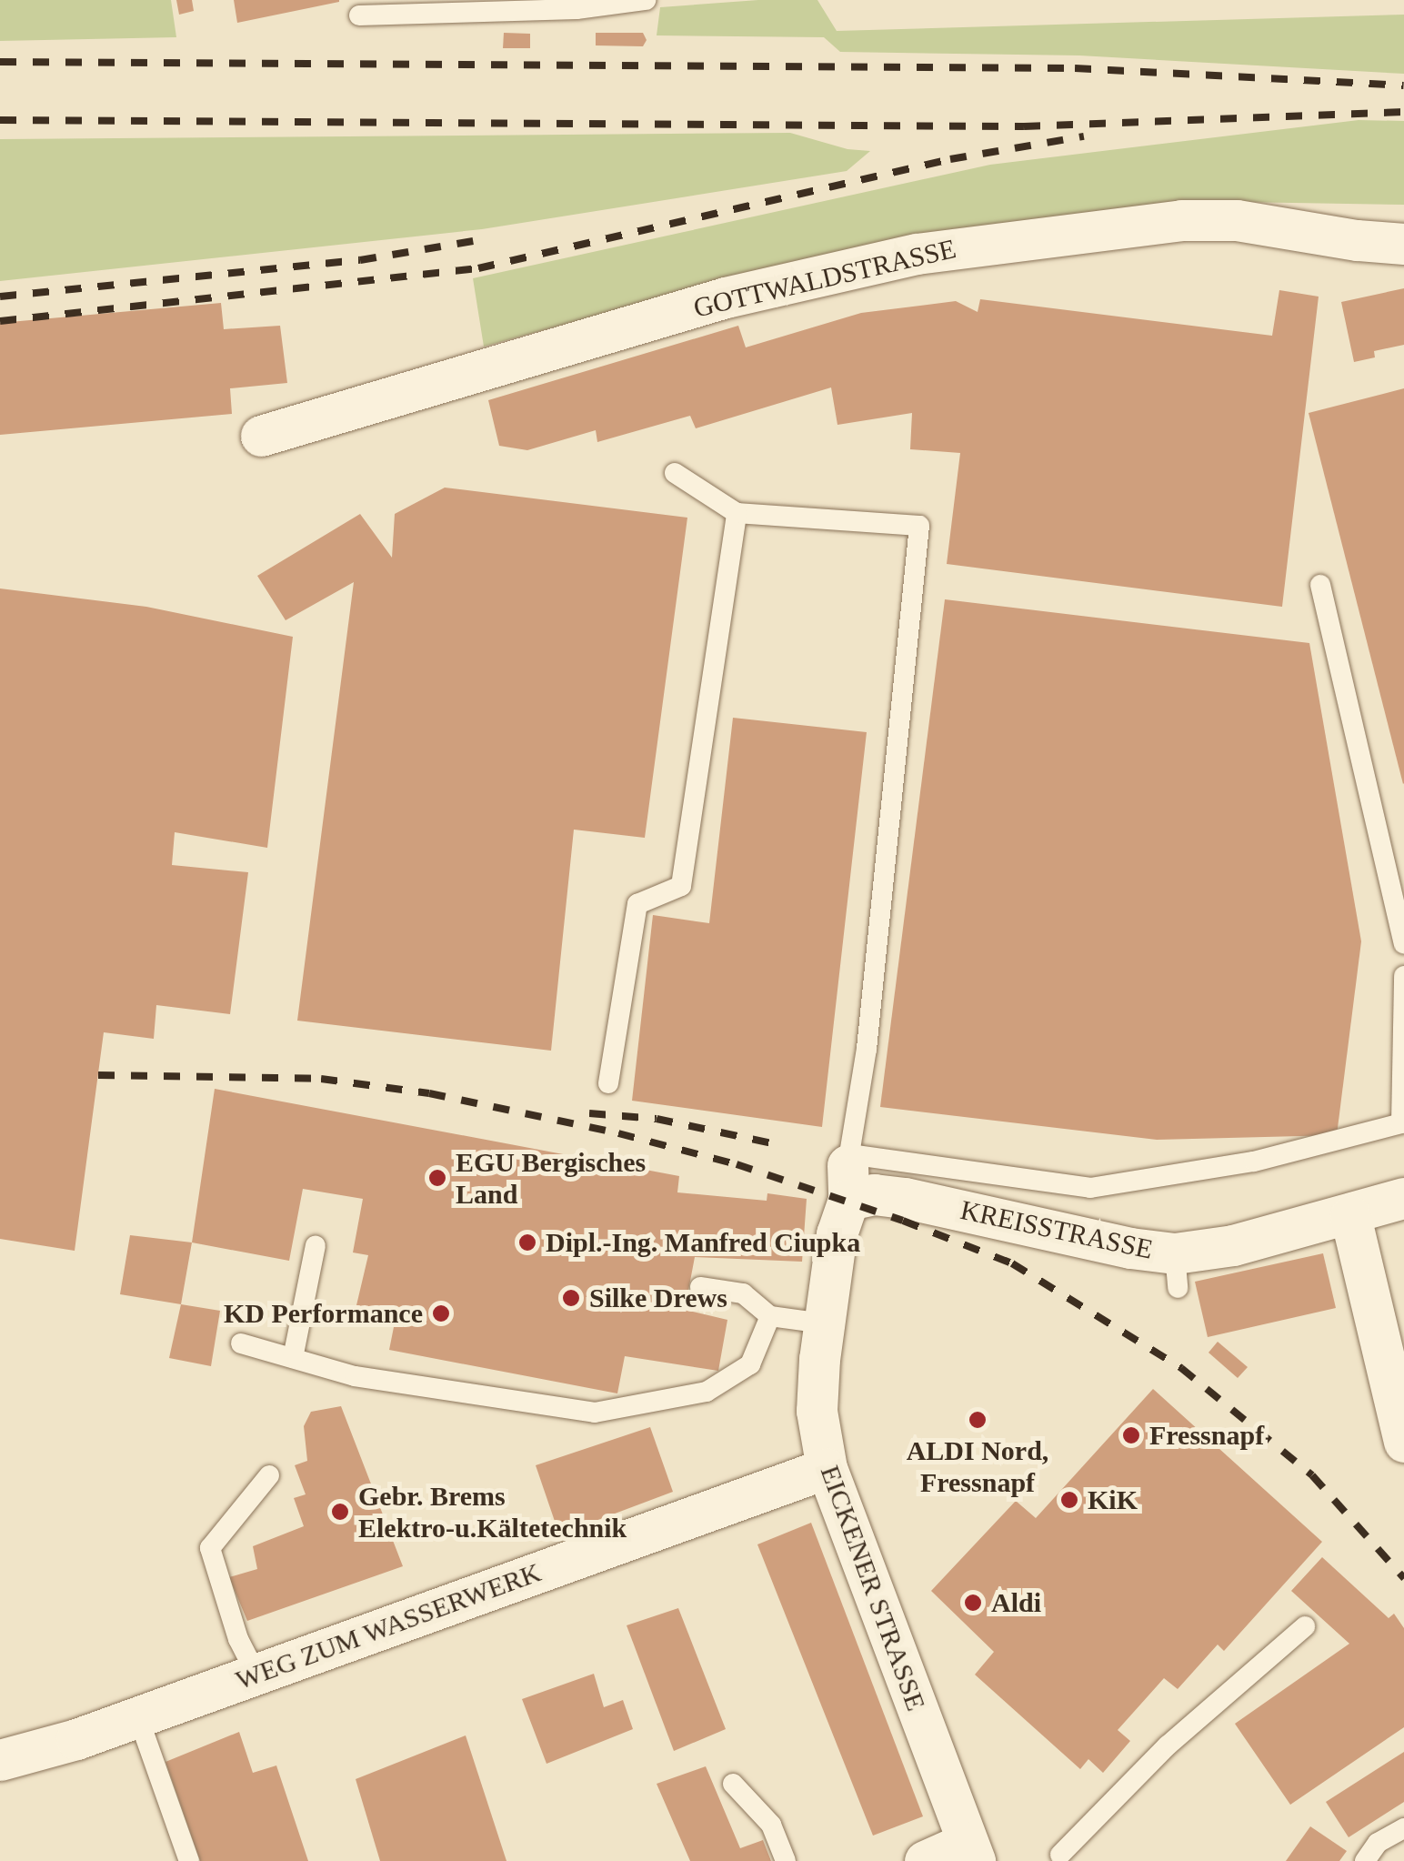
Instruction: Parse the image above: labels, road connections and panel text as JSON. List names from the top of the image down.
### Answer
{
  "streets": {
    "street": [
      "GOTTWALDSTRASSE",
      "KREISSTRASSE",
      "EICKENER STRASSE",
      "WEG ZUM WASSERWERK"
    ]
  },
  "crossings": [
    ["KREISSTRASSE", "EICKENER STRASSE"],
    ["EICKENER STRASSE", "WEG ZUM WASSERWERK"]
  ],
  "places": [
    "EGU Bergisches Land",
    "Dipl.-Ing. Manfred Ciupka",
    "Silke Drews",
    "KD Performance",
    "ALDI Nord, Fressnapf",
    "Fressnapf",
    "KiK",
    "Gebr. Brems Elektro-u.Kältetechnik",
    "Aldi"
  ]
}
